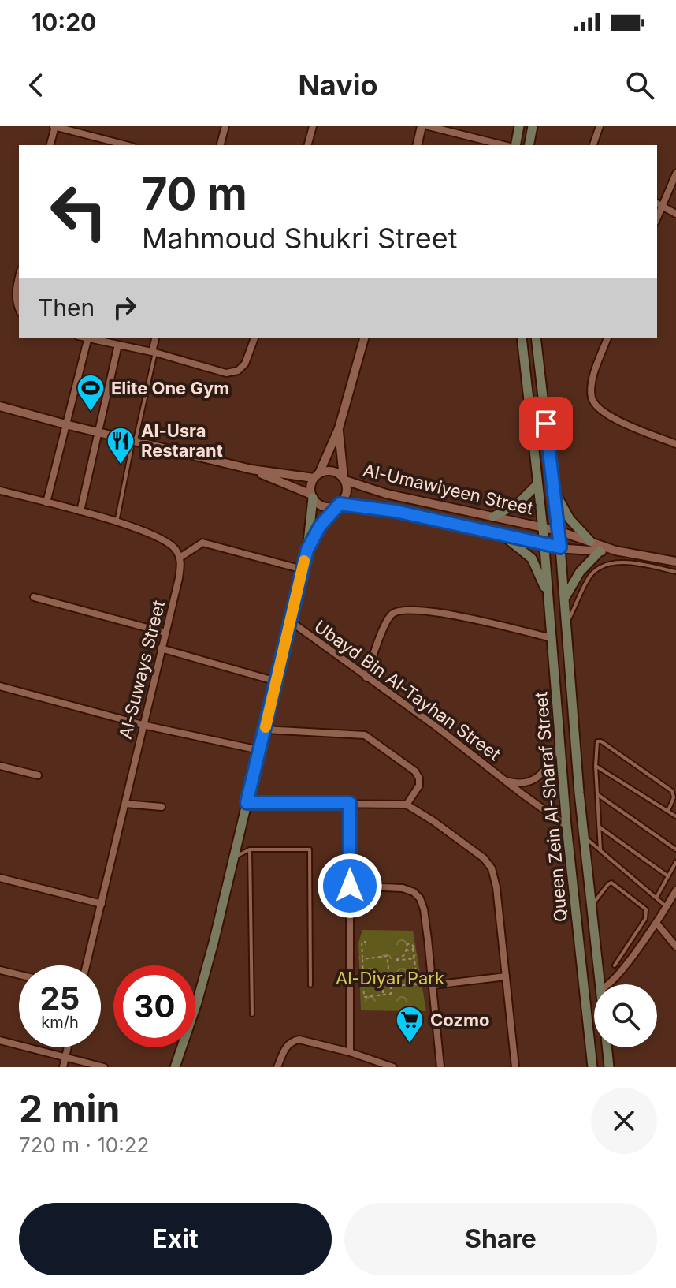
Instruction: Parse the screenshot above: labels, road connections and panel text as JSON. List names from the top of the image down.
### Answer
{
  "streets": {
    "main road": ["Queen Zein Al-Sharaf Street"],
    "street": ["Al-Umawiyeen Street", "Al-Suways Street", "Ubayd Bin Al-Tayhan Street"]
  },
  "crossings": [
    ["Al-Umawiyeen Street", "Queen Zein Al-Sharaf Street"],
    ["Ubayd Bin Al-Tayhan Street", "Queen Zein Al-Sharaf Street"]
  ],
  "parks": ["Al-Diyar Park"],
  "places": {
    "sports": ["Elite One Gym"],
    "restaurant": ["Al-Usra Restarant"],
    "supermarket": ["Cozmo"]
  },
  "page": {
    "status": "10:20",
    "header": "Navio",
    "turn": ["70 m", "Mahmoud Shukri Street"],
    "then": "Then",
    "speed": "25 km/h",
    "limit": "30",
    "heading": ["2 min", "720 m · 10:22"],
    "buttons": ["Exit", "Share"]
  }
}
